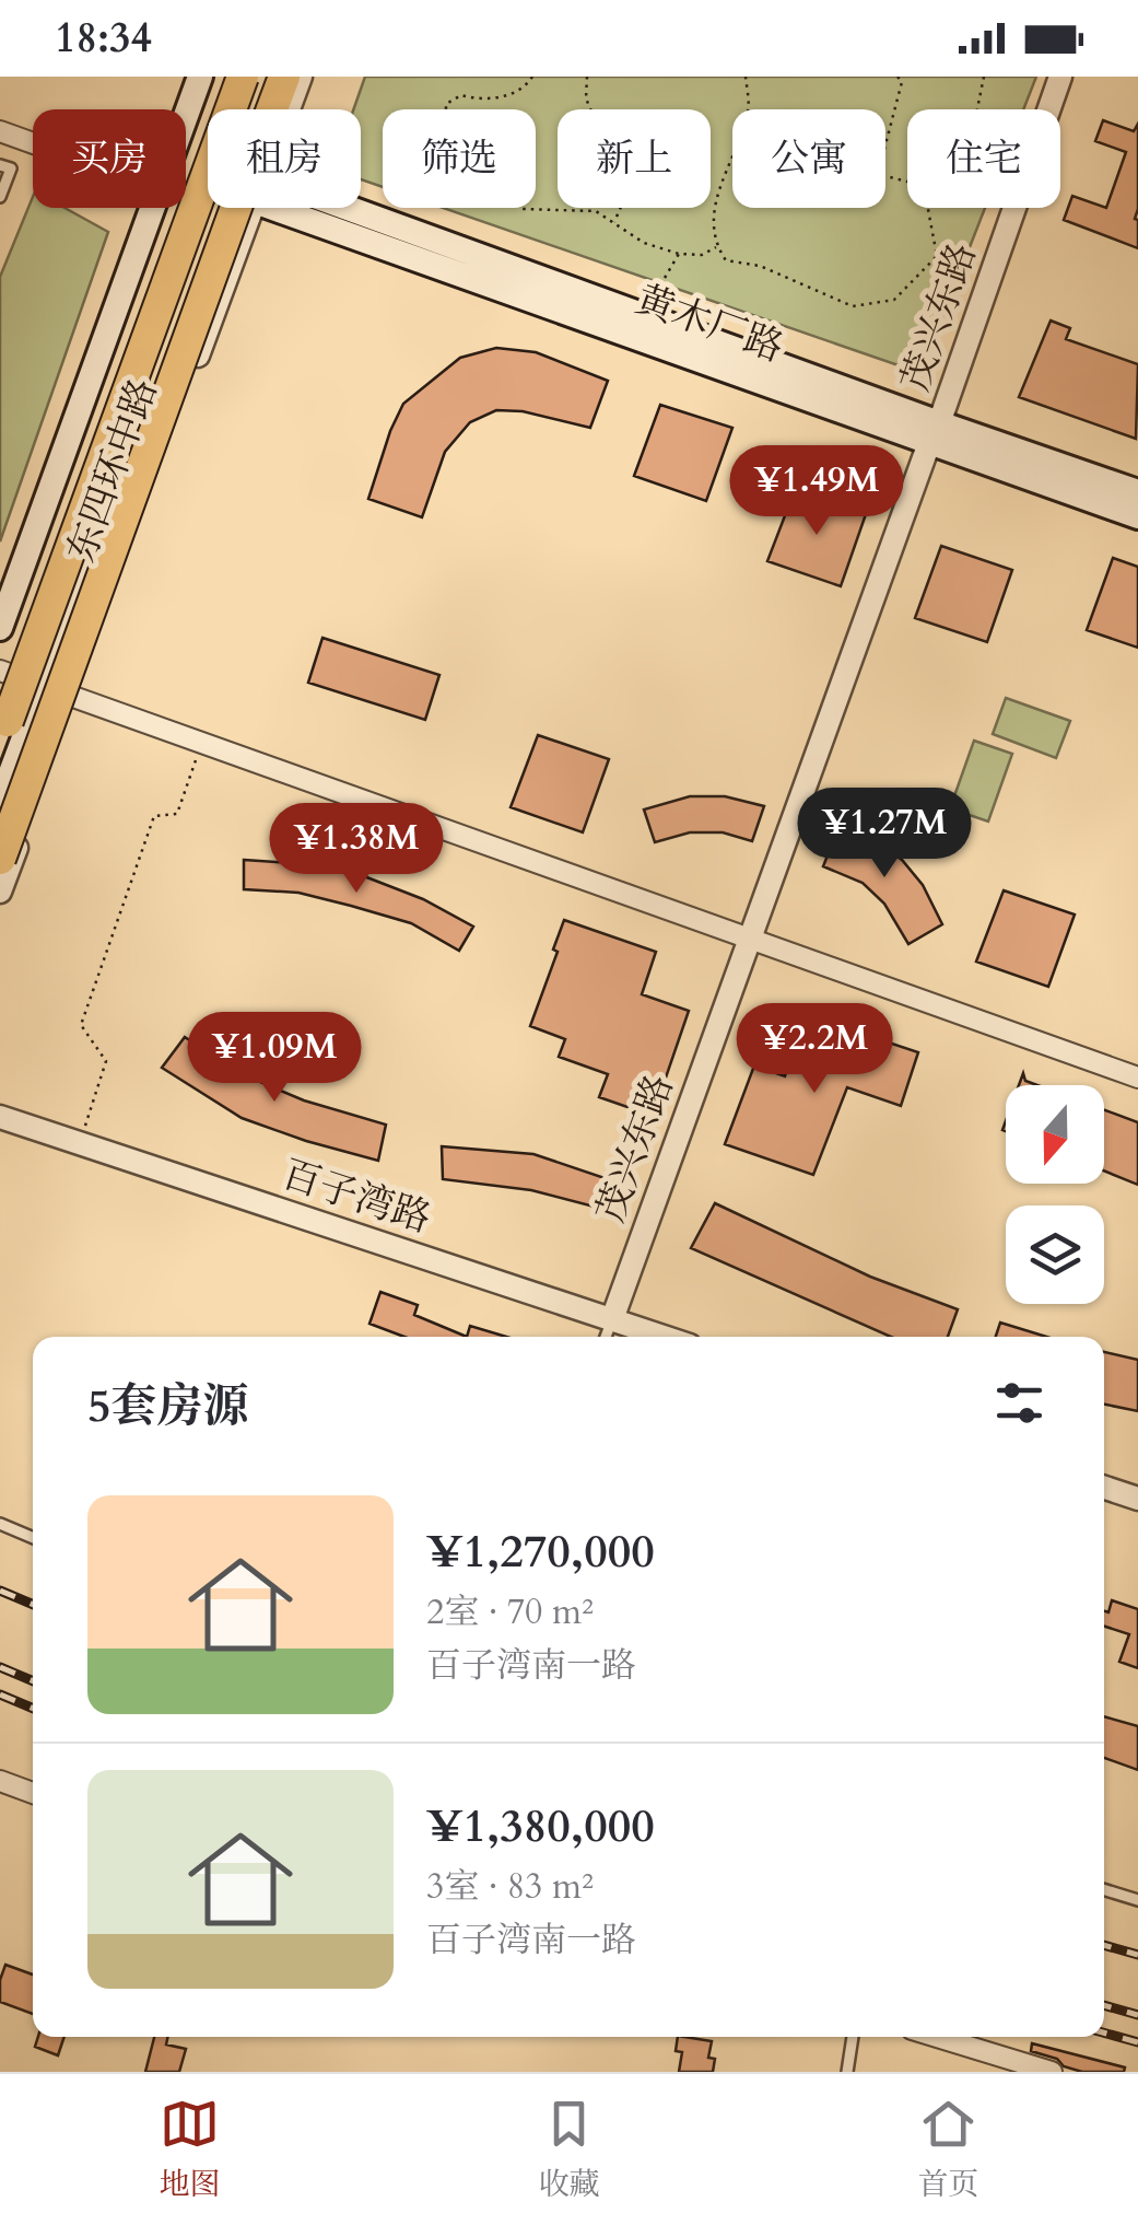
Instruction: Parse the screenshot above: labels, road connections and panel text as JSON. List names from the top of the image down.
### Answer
{
  "streets": {
    "highway": ["东四环中路"],
    "main road": ["黄木厂路"],
    "street": ["茂兴东路", "百子湾路"]
  },
  "crossings": [
    ["茂兴东路", "黄木厂路"],
    ["茂兴东路", "百子湾路"]
  ],
  "north": "bottom",
  "page": {
    "status": "18:34",
    "chip": [
      "买房",
      "租房",
      "筛选",
      "新上",
      "公寓",
      "住宅"
    ],
    "price": [
      "¥1.49M",
      "¥1.27M",
      "¥1.38M",
      "¥2.2M",
      "¥1.09M"
    ],
    "heading": "5套房源",
    "list": [
      {
        "name": "¥1,270,000",
        "note": "2室 · 70 m² · 百子湾南一路"
      },
      {
        "name": "¥1,380,000",
        "note": "3室 · 83 m² · 百子湾南一路"
      }
    ],
    "tabs": ["地图", "收藏", "首页"]
  }
}
